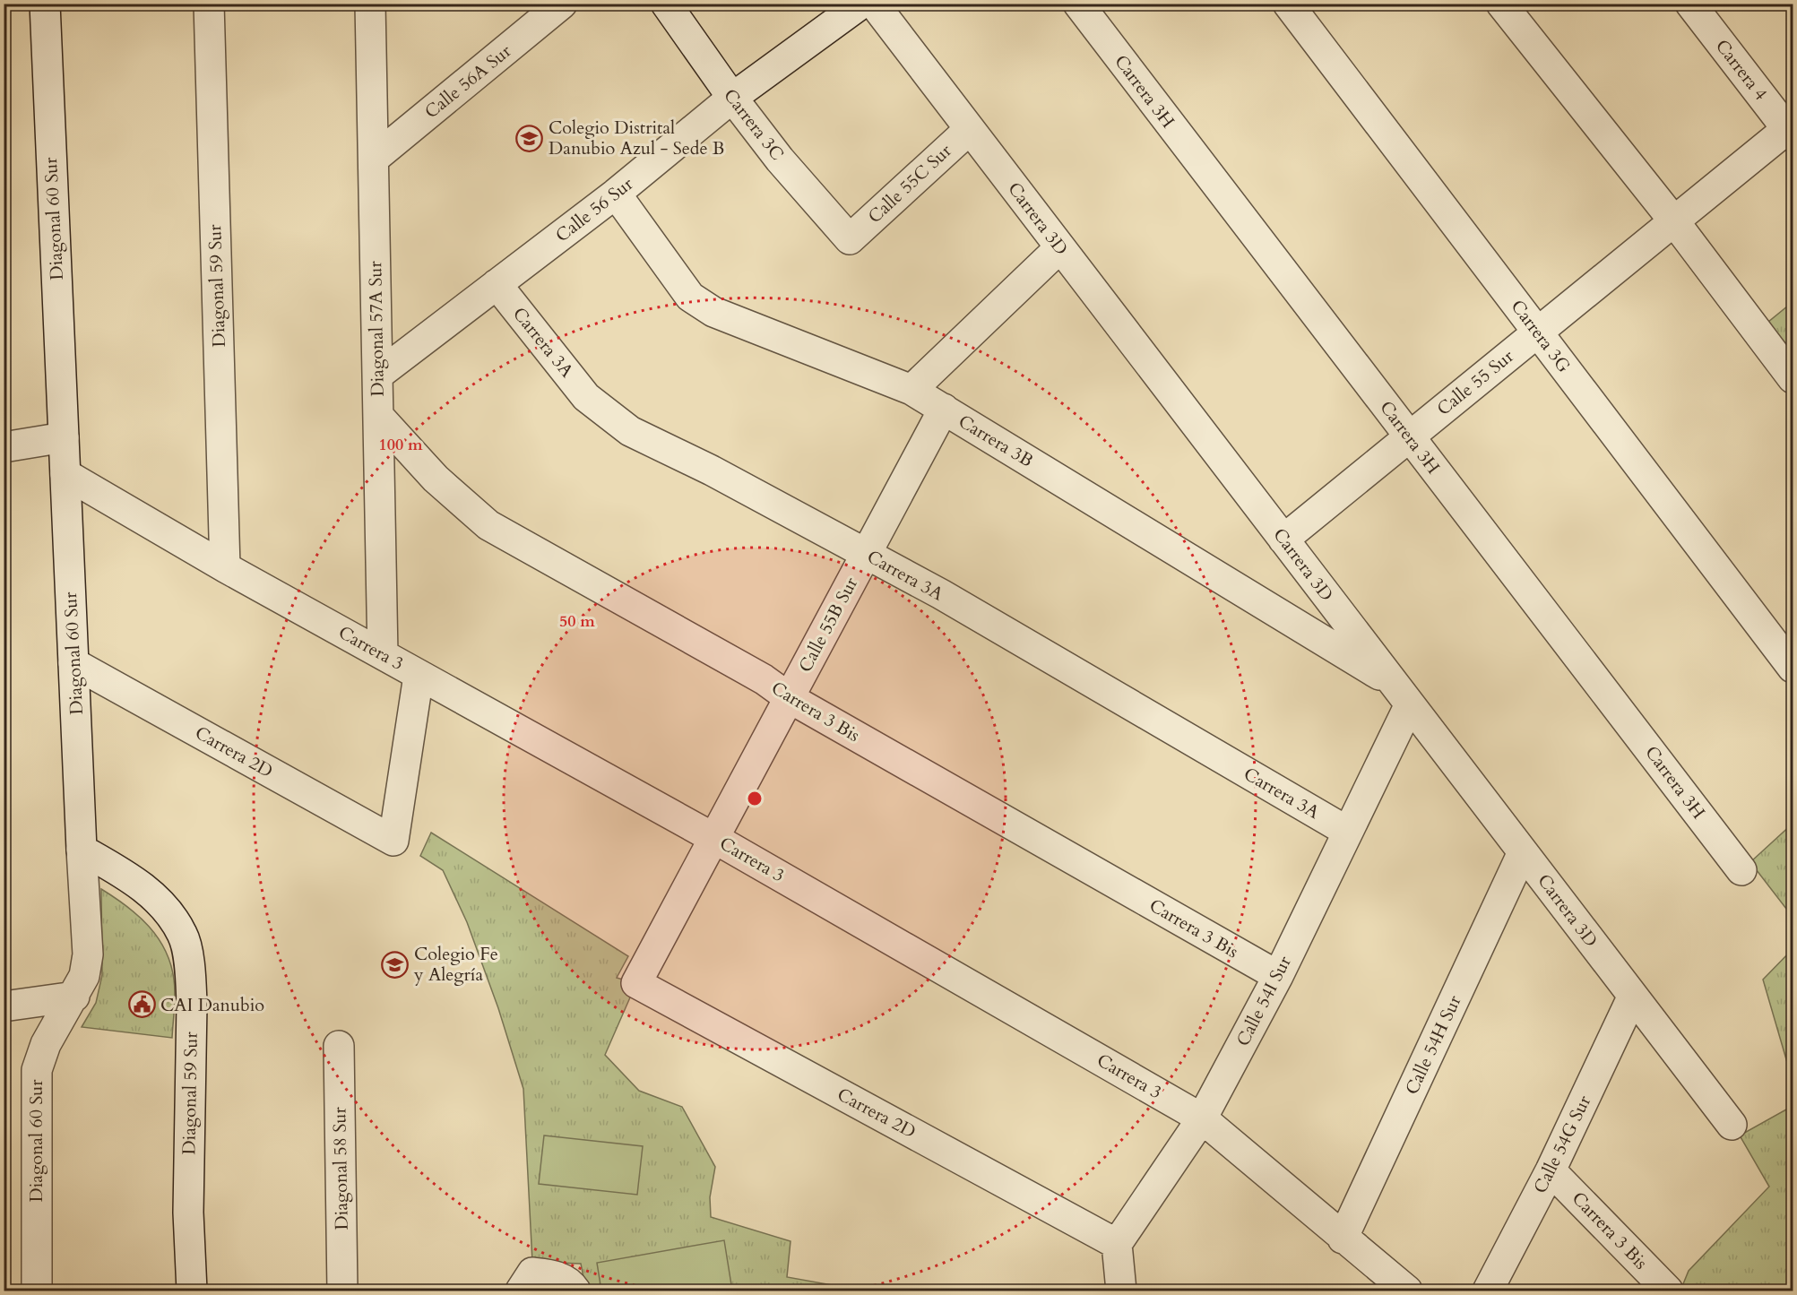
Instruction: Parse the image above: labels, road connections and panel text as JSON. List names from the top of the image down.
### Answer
{
  "streets": {
    "street": [
      "Carrera 4",
      "Calle 56A Sur",
      "Carrera 3H",
      "Carrera 3C",
      "Calle 55C Sur",
      "Calle 56 Sur",
      "Diagonal 60 Sur",
      "Carrera 3D",
      "Diagonal 59 Sur",
      "Diagonal 57A Sur",
      "Carrera 3G",
      "Carrera 3A",
      "Calle 55 Sur",
      "Carrera 3B",
      "Calle 55B Sur",
      "Carrera 3",
      "Carrera 3 Bis",
      "Carrera 2D",
      "Calle 54I Sur",
      "Calle 54H Sur",
      "Calle 54G Sur",
      "Diagonal 58 Sur"
    ]
  },
  "crossings": [
    ["Carrera 4", "Calle 55 Sur"],
    ["Calle 56A Sur", "Diagonal 57A Sur"],
    ["Carrera 3H", "Calle 55 Sur"],
    ["Carrera 3C", "Calle 55C Sur"],
    ["Carrera 3C", "Calle 56 Sur"],
    ["Calle 55C Sur", "Carrera 3D"],
    ["Calle 56 Sur", "Diagonal 57A Sur"],
    ["Calle 56 Sur", "Carrera 3A"],
    ["Calle 56 Sur", "Carrera 3B"],
    ["Diagonal 60 Sur", "Diagonal 59 Sur"],
    ["Diagonal 60 Sur", "Carrera 3"],
    ["Diagonal 60 Sur", "Carrera 2D"],
    ["Carrera 3D", "Calle 55 Sur"],
    ["Carrera 3D", "Carrera 3B"],
    ["Carrera 3D", "Calle 54I Sur"],
    ["Carrera 3D", "Calle 54H Sur"],
    ["Carrera 3D", "Calle 54G Sur"],
    ["Diagonal 59 Sur", "Carrera 3"],
    ["Diagonal 57A Sur", "Carrera 3"],
    ["Diagonal 57A Sur", "Carrera 3 Bis"],
    ["Carrera 3G", "Calle 55 Sur"],
    ["Carrera 3A", "Calle 55B Sur"],
    ["Carrera 3A", "Calle 54I Sur"],
    ["Carrera 3B", "Calle 55B Sur"],
    ["Carrera 3B", "Calle 54I Sur"],
    ["Calle 55B Sur", "Carrera 3"],
    ["Calle 55B Sur", "Carrera 3 Bis"],
    ["Calle 55B Sur", "Carrera 2D"],
    ["Carrera 3", "Carrera 2D"],
    ["Carrera 3", "Calle 54I Sur"],
    ["Carrera 3", "Calle 54H Sur"],
    ["Carrera 3 Bis", "Calle 54I Sur"],
    ["Carrera 3 Bis", "Calle 54G Sur"],
    ["Carrera 2D", "Calle 54I Sur"]
  ],
  "places": {
    "school or university": ["Colegio Distrital Danubio Azul - Sede B", "Colegio Fe y Alegría"],
    "public building": ["CAI Danubio"]
  },
  "rings": ["100 m", "50 m"]
}
